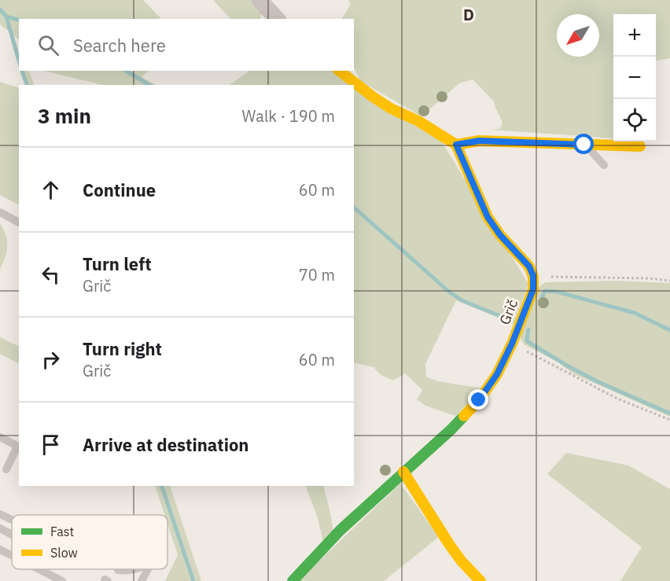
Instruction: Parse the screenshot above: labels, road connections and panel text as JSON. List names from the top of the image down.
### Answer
{
  "streets": {
    "street": ["Grič"]
  },
  "legend": ["Fast", "Slow"],
  "north": "bottom left",
  "page": {
    "map_buttons": ["+", "−"],
    "search": "Search here",
    "heading": ["3 min", "Walk · 190 m"],
    "list": [
      ["Continue", "60 m"],
      ["Turn left", "Grič", "70 m"],
      ["Turn right", "Grič", "60 m"],
      "Arrive at destination"
    ]
  },
  "grid": {
    "columns": ["D"]
  }
}
